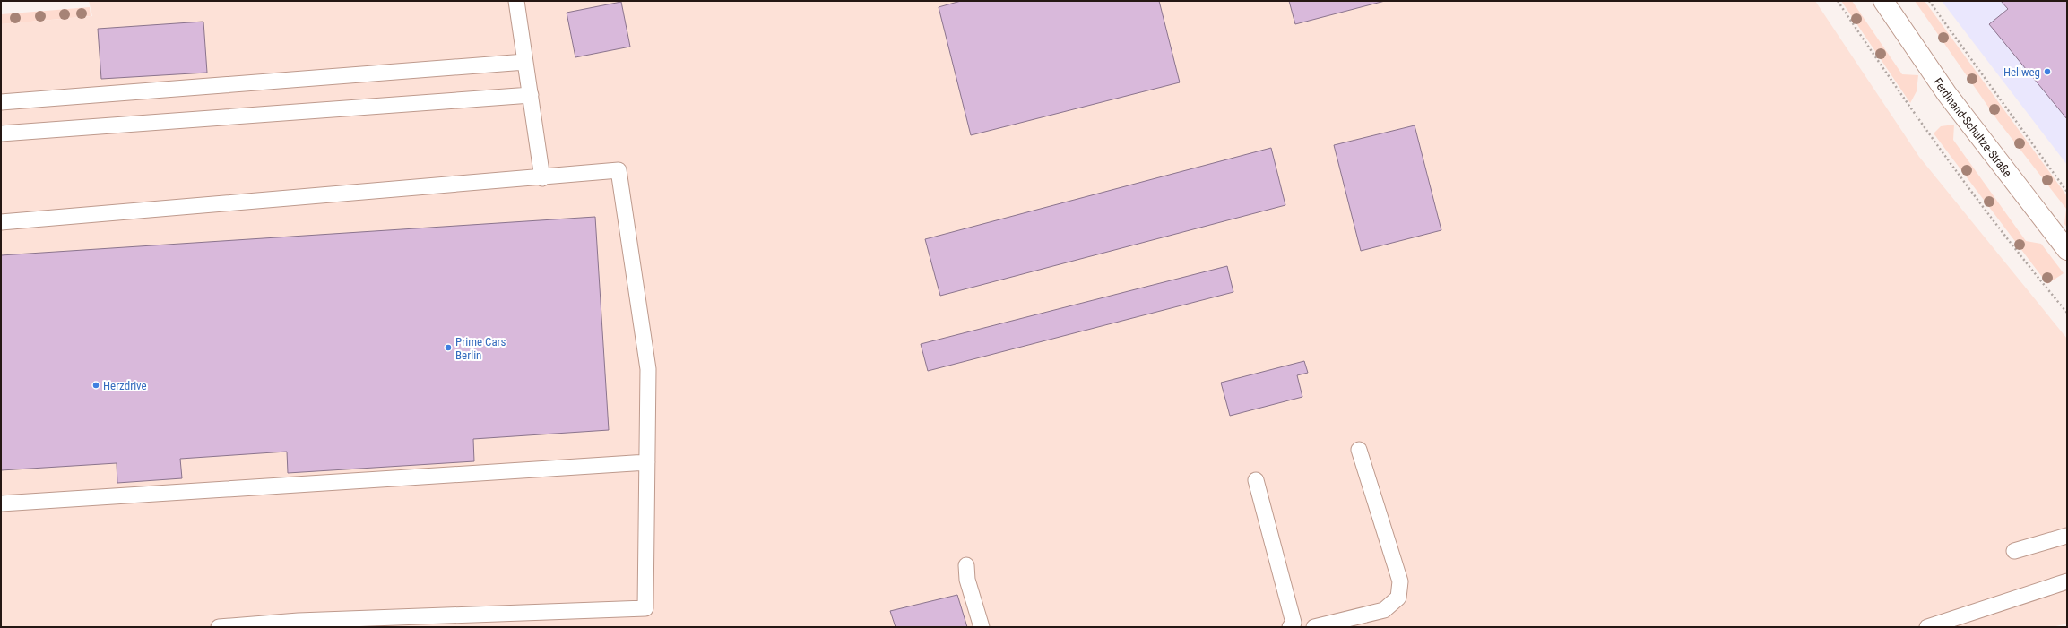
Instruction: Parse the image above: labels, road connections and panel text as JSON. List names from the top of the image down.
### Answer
{
  "streets": {
    "street": ["Ferdinand-Schultze-Straße"]
  },
  "places": ["Hellweg", "Prime Cars Berlin", "Herzdrive"]
}
